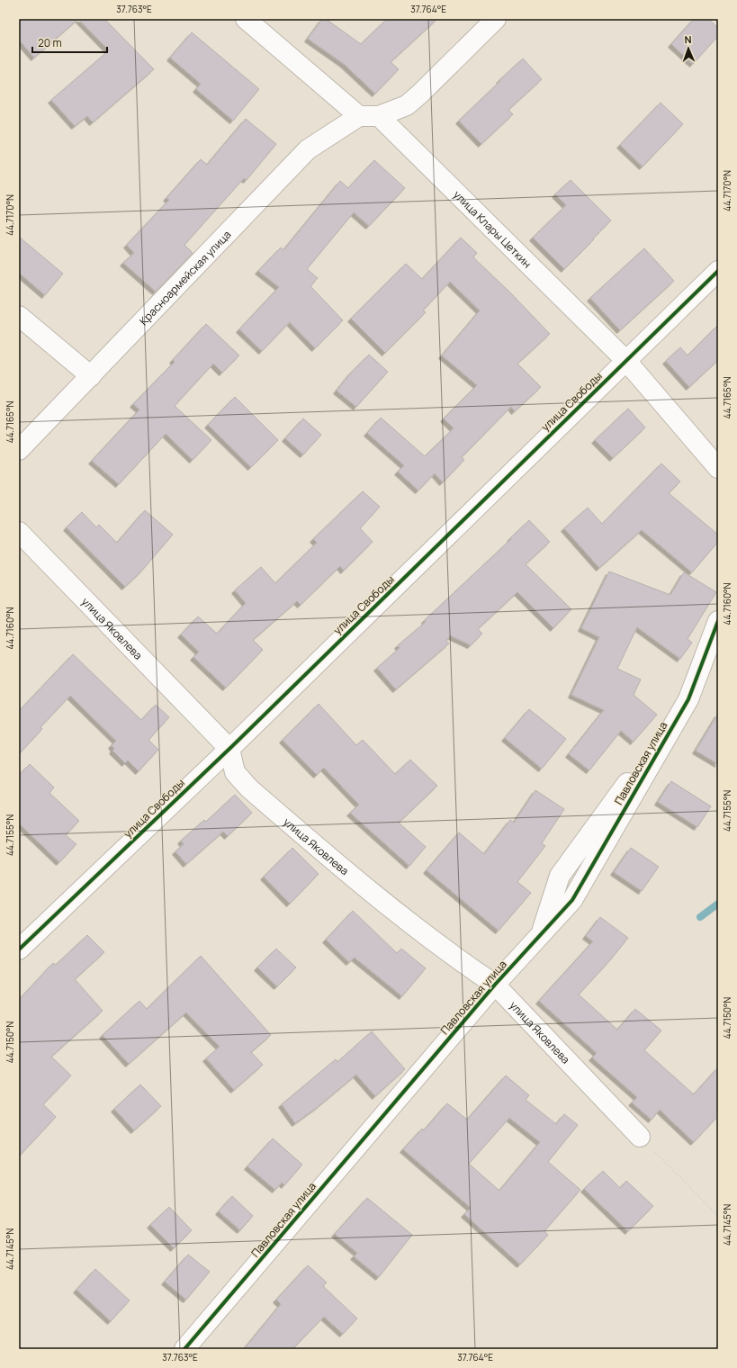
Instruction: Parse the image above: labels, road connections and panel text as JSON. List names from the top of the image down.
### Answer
{
  "streets": {
    "street": [
      "улица Клары Цеткин",
      "Красноармейская улица",
      "улица Свободы",
      "улица Яковлева",
      "Павловская улица"
    ]
  },
  "crossings": [
    ["улица Клары Цеткин", "улица Свободы"],
    ["улица Свободы", "улица Яковлева"],
    ["улица Яковлева", "Павловская улица"]
  ],
  "scale_bar": "20 m",
  "north": "top",
  "coordinates": [
    "37.763°E",
    "37.764°E",
    "44.7170°N",
    "44.7165°N",
    "44.7160°N",
    "44.7155°N",
    "44.7150°N",
    "44.7145°N"
  ]
}
